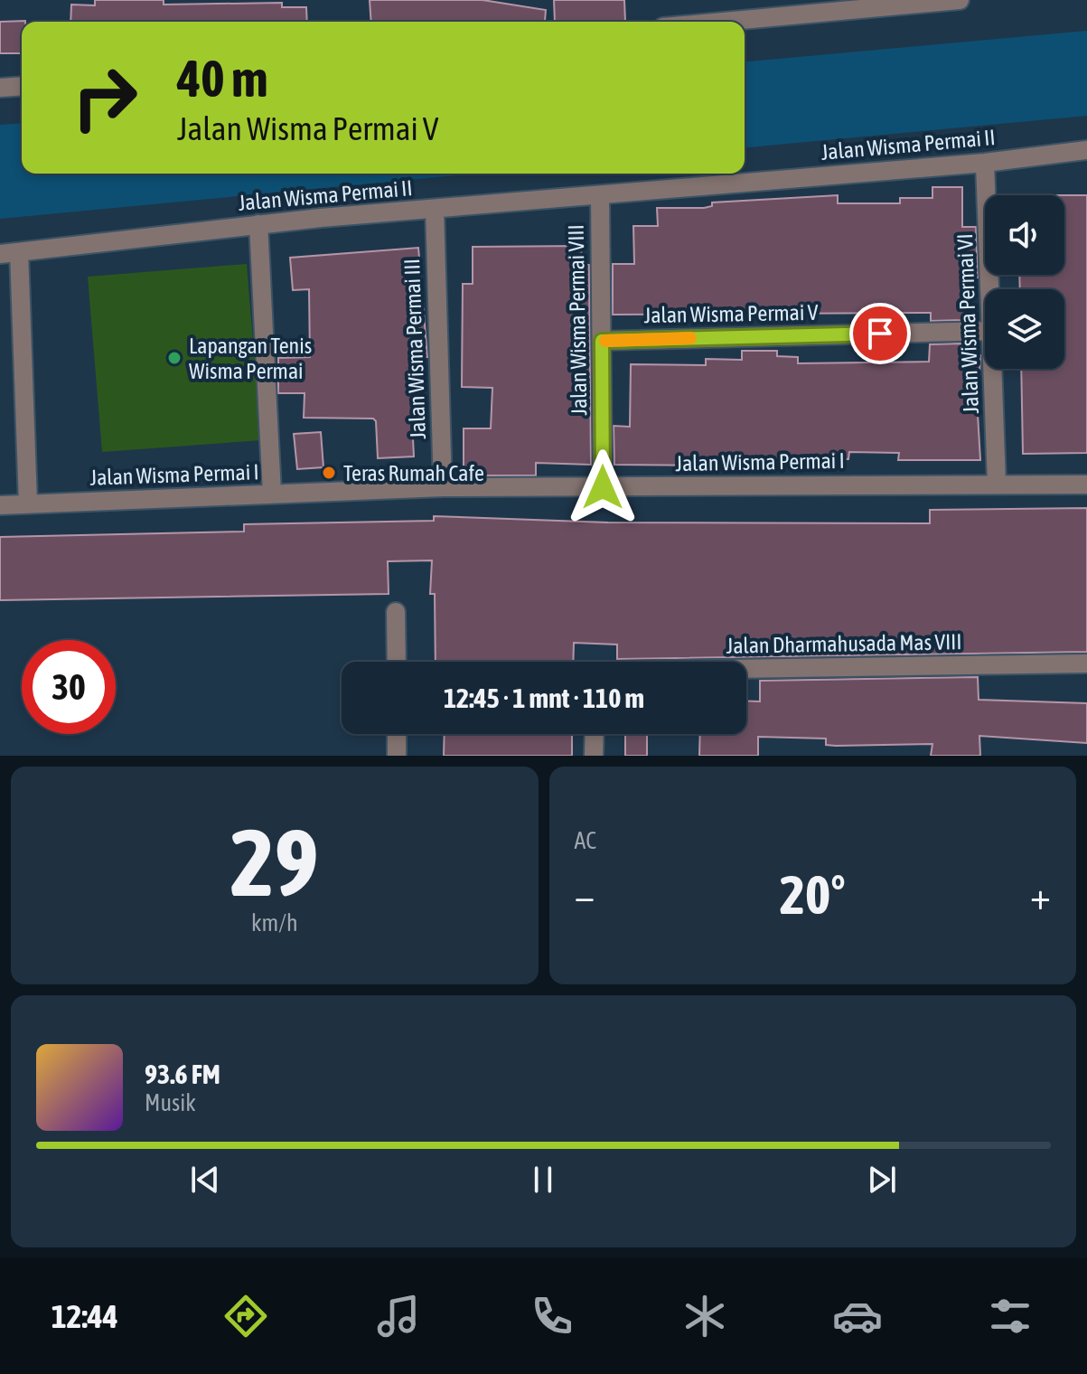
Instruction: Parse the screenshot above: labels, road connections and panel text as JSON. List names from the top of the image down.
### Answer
{
  "streets": {
    "street": [
      "Jalan Wisma Permai II",
      "Jalan Wisma Permai V",
      "Jalan Wisma Permai VIII",
      "Jalan Wisma Permai VI",
      "Jalan Wisma Permai III",
      "Jalan Wisma Permai I",
      "Jalan Dharmahusada Mas VIII"
    ]
  },
  "crossings": [
    ["Jalan Wisma Permai II", "Jalan Wisma Permai VIII"],
    ["Jalan Wisma Permai II", "Jalan Wisma Permai VI"],
    ["Jalan Wisma Permai II", "Jalan Wisma Permai III"],
    ["Jalan Wisma Permai V", "Jalan Wisma Permai VIII"],
    ["Jalan Wisma Permai VIII", "Jalan Wisma Permai I"],
    ["Jalan Wisma Permai VI", "Jalan Wisma Permai I"],
    ["Jalan Wisma Permai III", "Jalan Wisma Permai I"]
  ],
  "places": ["Lapangan Tenis Wisma Permai", "Teras Rumah Cafe"],
  "page": {
    "turn": ["40 m", "Jalan Wisma Permai V"],
    "limit": "30",
    "trip": "12:45 · 1 mnt · 110 m",
    "tile": [
      ["29", "km/h"],
      "AC"
    ],
    "heat": ["−", "20°", "+"],
    "song": ["93.6 FM", "Musik"],
    "tabs": "12:44"
  }
}
